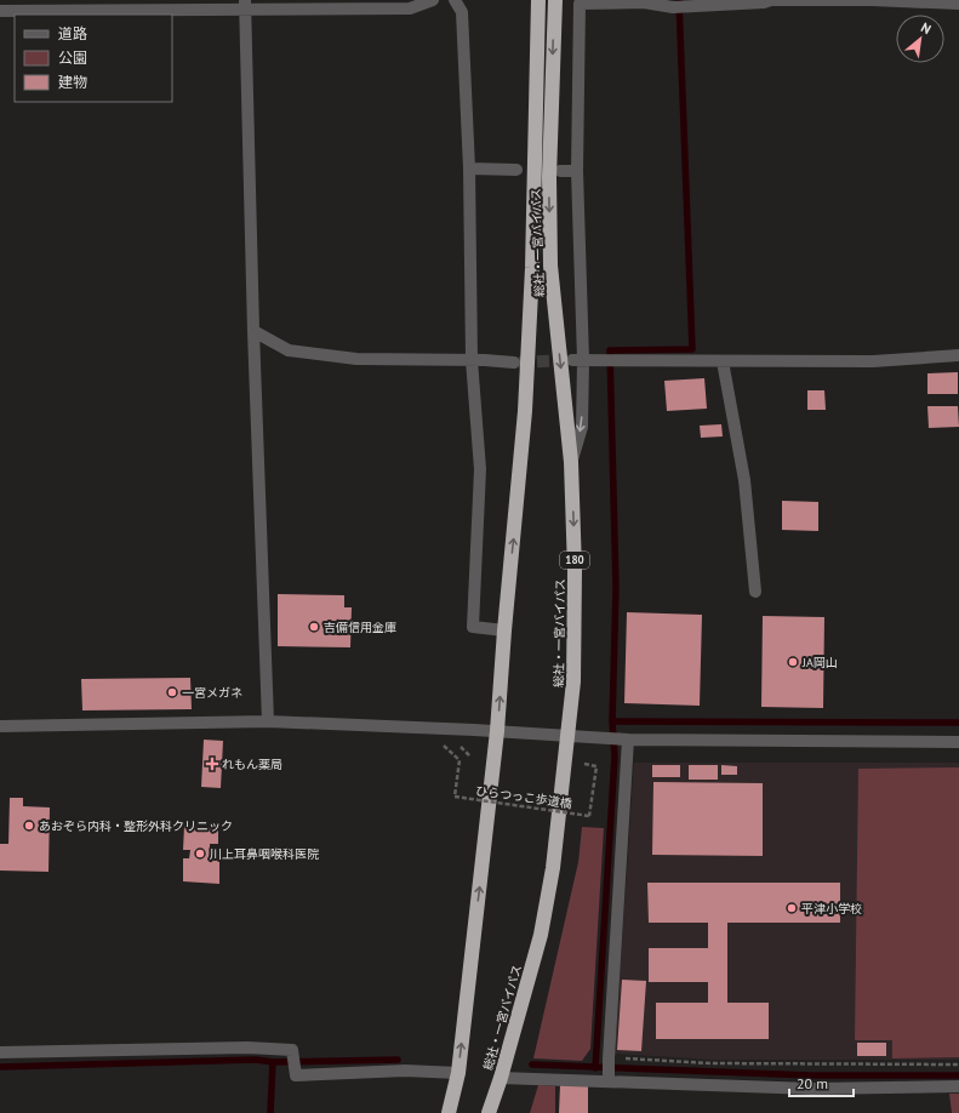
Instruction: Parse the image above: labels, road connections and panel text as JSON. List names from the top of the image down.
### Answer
{
  "streets": {
    "highway": ["総社・一宮バイパス", "180"],
    "path": ["ひらつっこ歩道橋"]
  },
  "places": {
    "other": [
      "吉備信用金庫",
      "JA岡山",
      "一宮メガネ",
      "あおぞら内科・整形外科クリニック",
      "川上耳鼻咽喉科医院",
      "平津小学校"
    ],
    "health": ["れもん薬局"]
  },
  "legend": ["道路", "公園", "建物"],
  "scale_bar": "20 m",
  "north": "top right"
}
